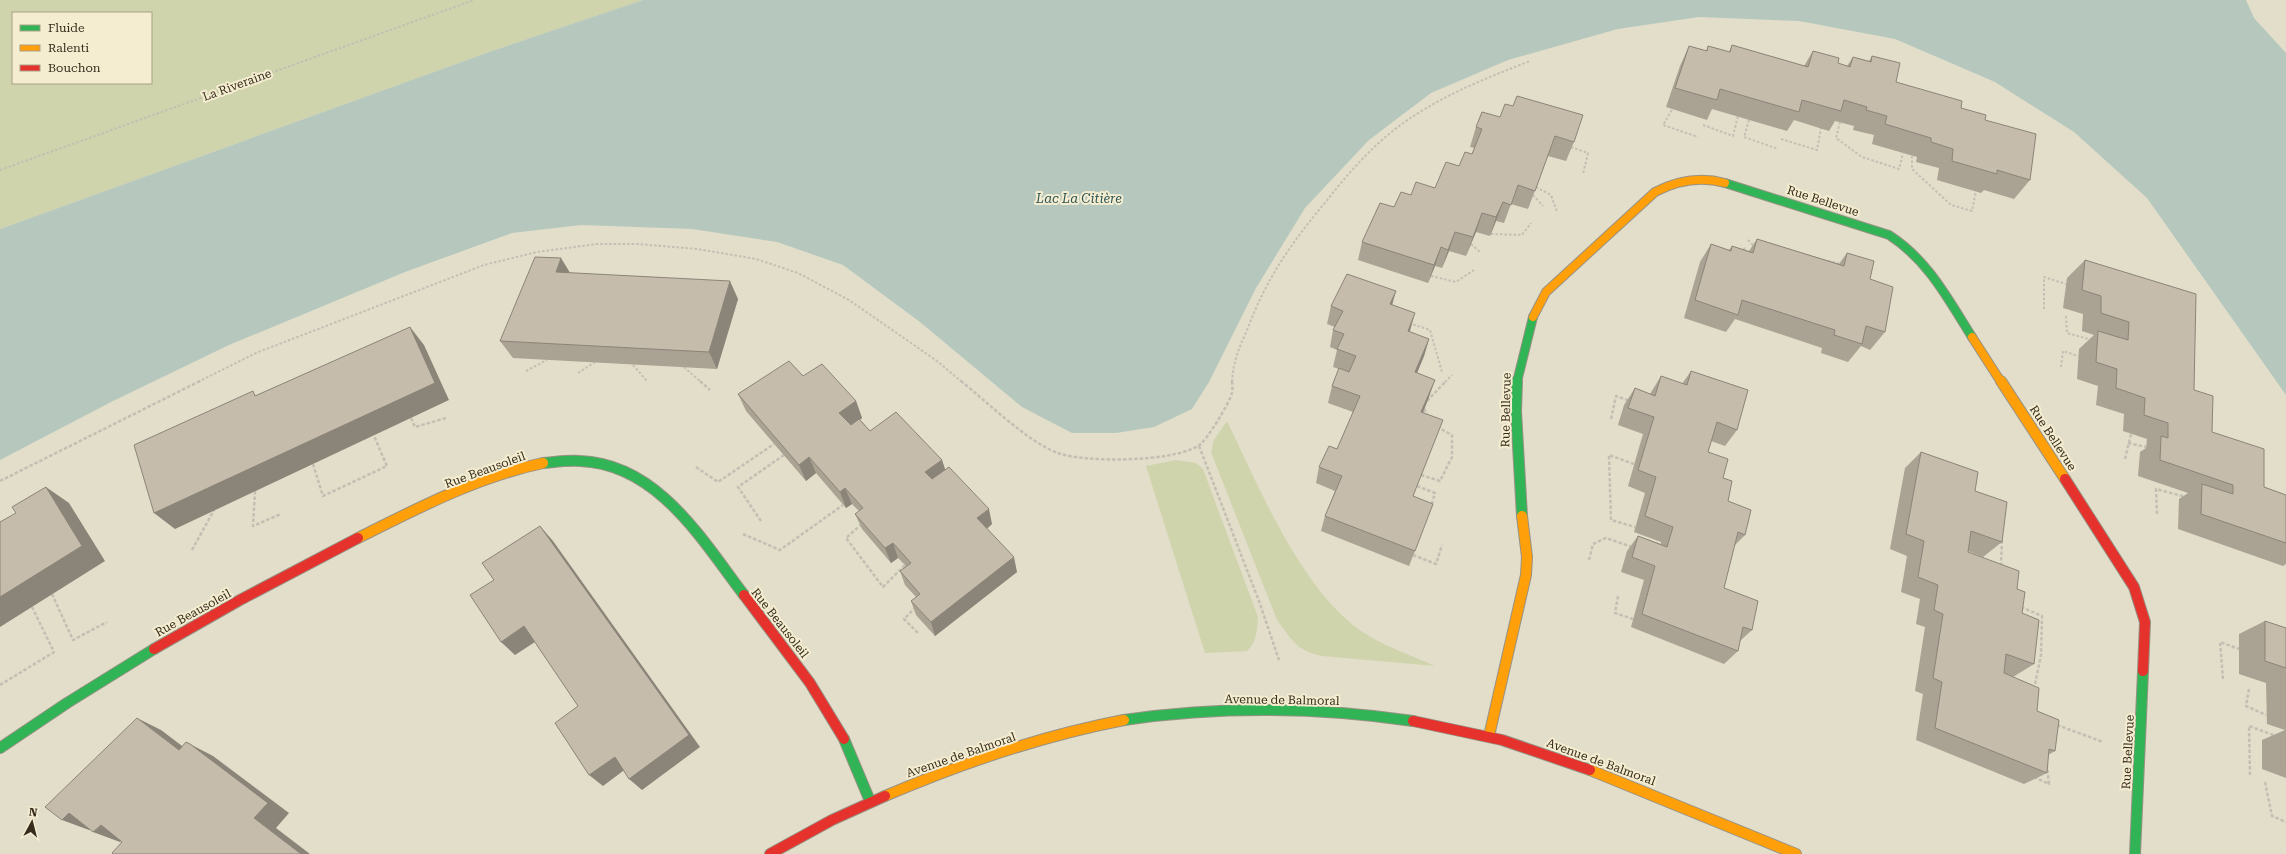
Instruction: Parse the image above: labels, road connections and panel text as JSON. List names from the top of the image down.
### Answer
{
  "streets": {
    "street": ["Rue Bellevue", "Rue Beausoleil", "Avenue de Balmoral"],
    "path": ["La Riveraine"]
  },
  "crossings": [
    ["Rue Bellevue", "Avenue de Balmoral"],
    ["Rue Beausoleil", "Avenue de Balmoral"]
  ],
  "water": ["Lac La Citière"],
  "legend": ["Fluide", "Ralenti", "Bouchon"],
  "north": "top"
}
